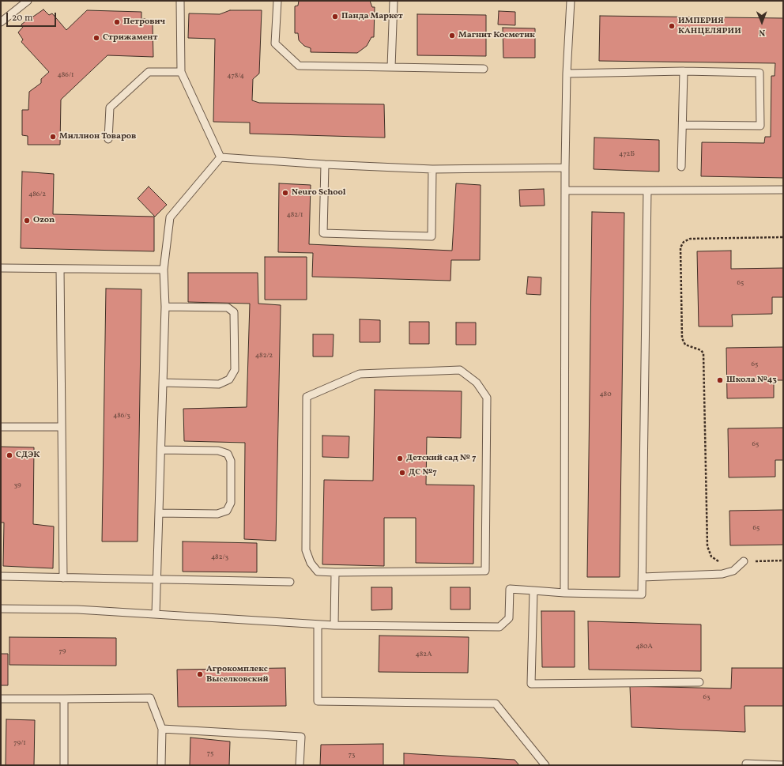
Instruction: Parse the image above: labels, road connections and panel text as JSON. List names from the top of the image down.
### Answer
{
  "places": [
    "Панда Маркет",
    "Петрович",
    "ИМПЕРИЯ КАНЦЕЛЯРИИ",
    "Магнит Косметик",
    "Стрижамент",
    "Миллион Товаров",
    "Neuro School",
    "Ozon",
    "Школа №43",
    "СДЭК",
    "Детский сад № 7",
    "ДС №7",
    "Агрокомплекс Выселковский"
  ],
  "house_numbers": [
    "486/1",
    "478/4",
    "472Б",
    "486/2",
    "482/1",
    "65",
    "482/2",
    "65",
    "480",
    "486/3",
    "65",
    "39",
    "65",
    "482/3",
    "480А",
    "79",
    "482А",
    "63",
    "79/1",
    "75",
    "73"
  ],
  "scale_bar": "20 m",
  "north": "bottom"
}
